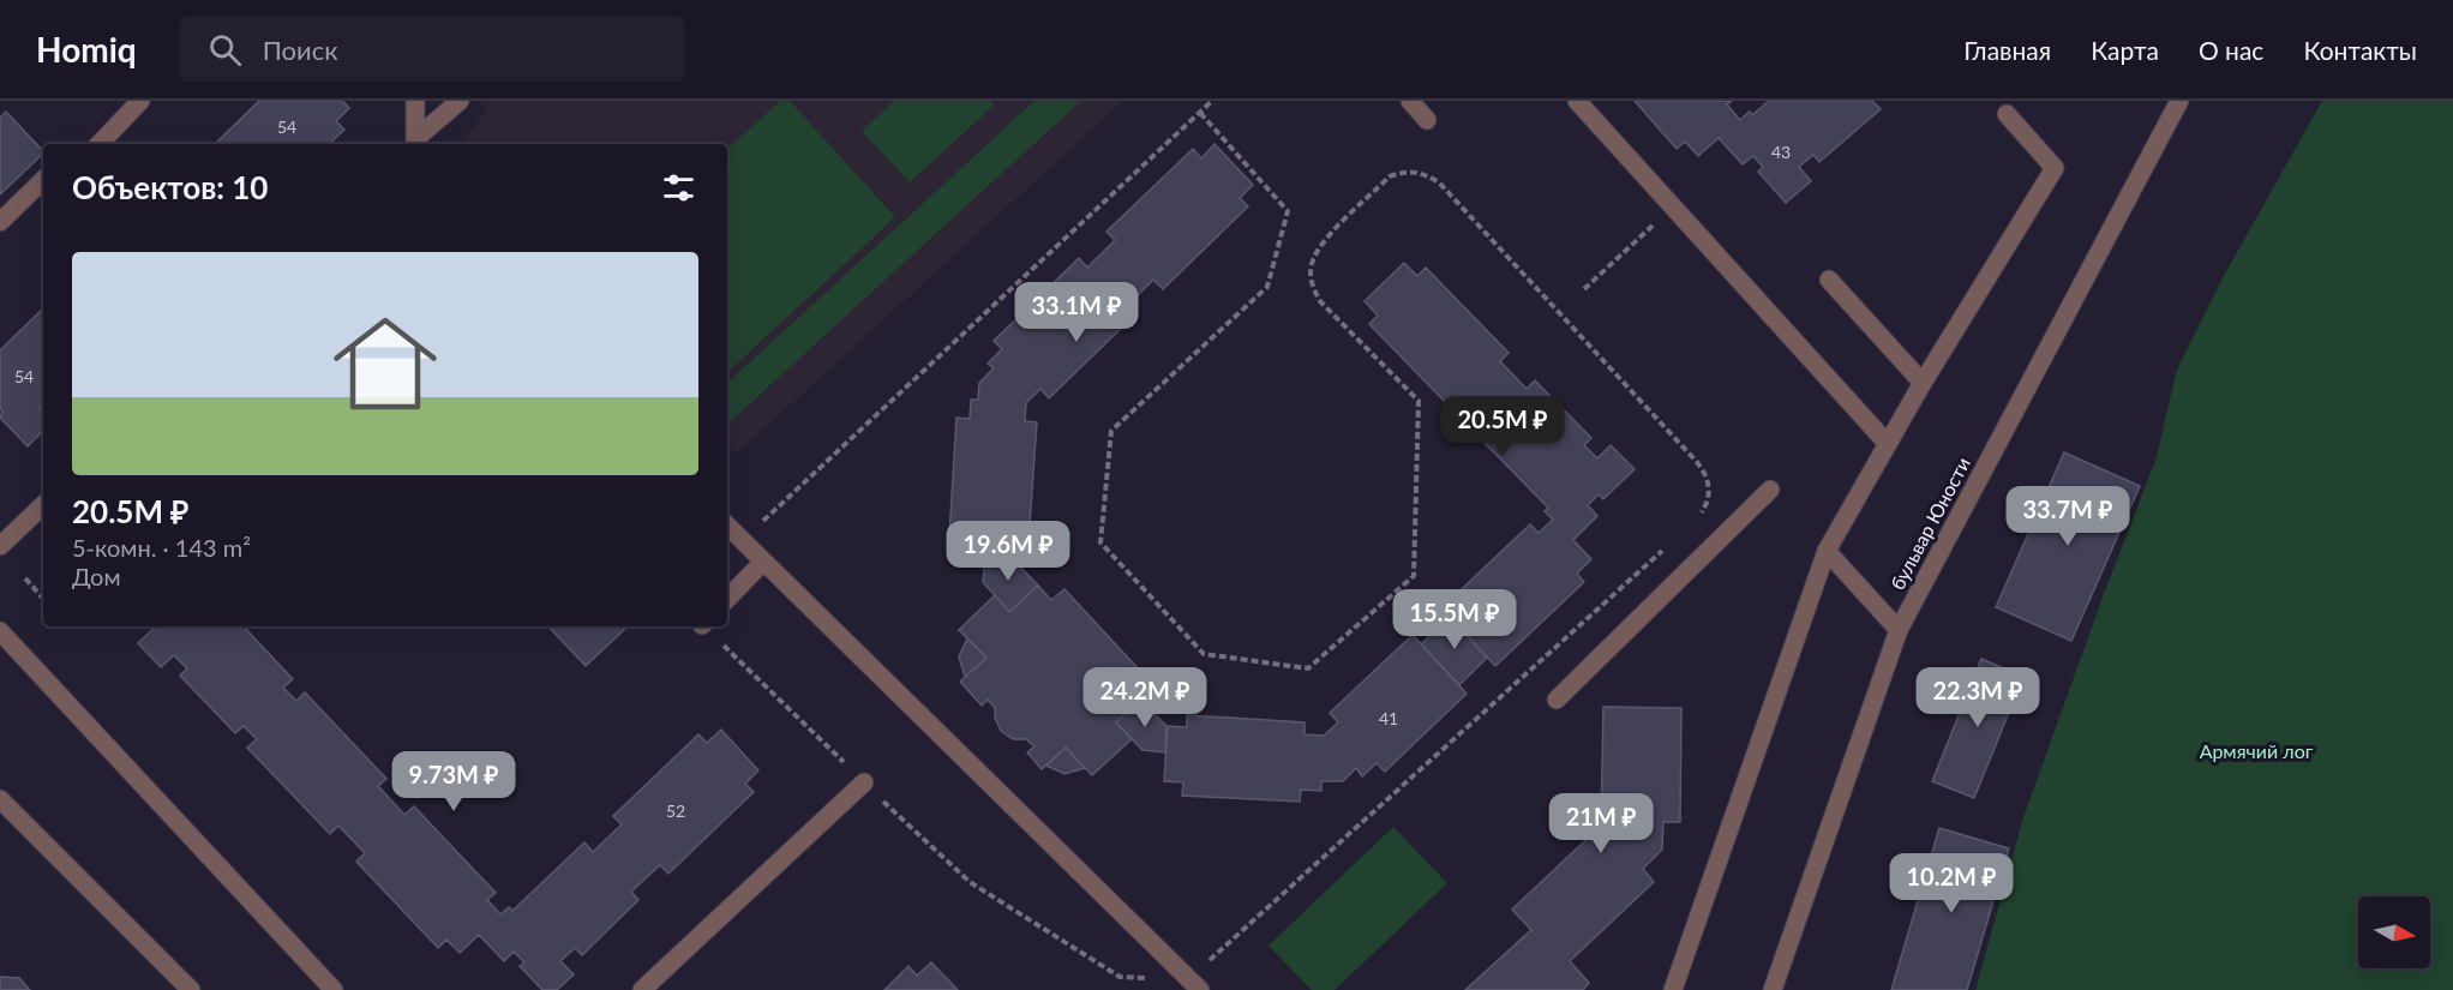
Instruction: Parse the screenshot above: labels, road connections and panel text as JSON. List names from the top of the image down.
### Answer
{
  "streets": {
    "street": ["бульвар Юности"]
  },
  "parks": ["Армячий лог"],
  "house_numbers": [
    "54",
    "43",
    "54",
    "41",
    "52"
  ],
  "north": "right",
  "page": {
    "header": "Homiq",
    "search": "Поиск",
    "nav": [
      "Главная",
      "Карта",
      "О нас",
      "Контакты"
    ],
    "heading": "Объектов: 10",
    "list": [
      {
        "name": "20.5M ₽",
        "note": "5-комн. · 143 m² · Дом"
      }
    ],
    "price": [
      "33.1M ₽",
      "20.5M ₽",
      "33.7M ₽",
      "19.6M ₽",
      "15.5M ₽",
      "24.2M ₽",
      "22.3M ₽",
      "9.73M ₽",
      "21M ₽",
      "10.2M ₽"
    ]
  }
}
